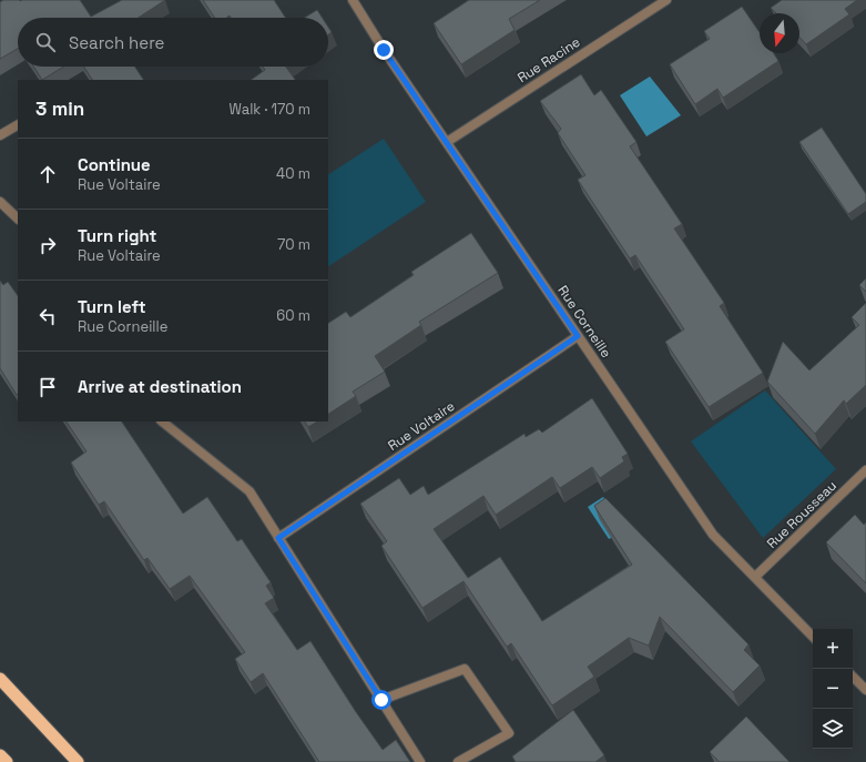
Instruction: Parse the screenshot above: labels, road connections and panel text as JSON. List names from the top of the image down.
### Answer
{
  "streets": {
    "street": [
      "Rue Racine",
      "Rue Corneille",
      "Rue Voltaire",
      "Rue Rousseau"
    ]
  },
  "crossings": [
    ["Rue Racine", "Rue Corneille"],
    ["Rue Corneille", "Rue Voltaire"],
    ["Rue Corneille", "Rue Rousseau"]
  ],
  "north": "bottom",
  "page": {
    "search": "Search here",
    "heading": ["3 min", "Walk · 170 m"],
    "list": [
      ["Continue", "Rue Voltaire", "40 m"],
      ["Turn right", "Rue Voltaire", "70 m"],
      ["Turn left", "Rue Corneille", "60 m"],
      "Arrive at destination"
    ],
    "map_buttons": ["+", "−"]
  }
}
